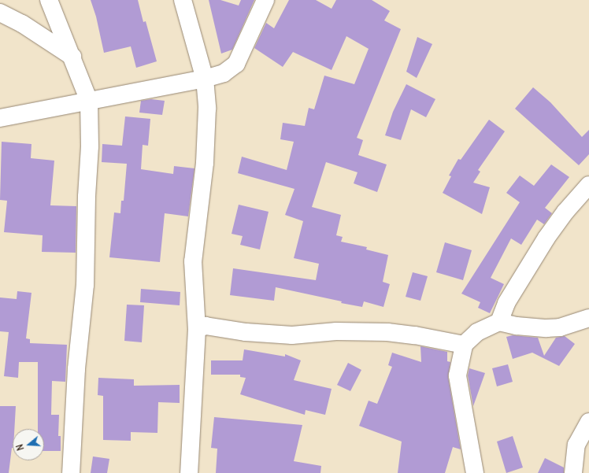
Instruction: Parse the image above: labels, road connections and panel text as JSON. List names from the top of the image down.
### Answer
{
  "north": "left"
}
